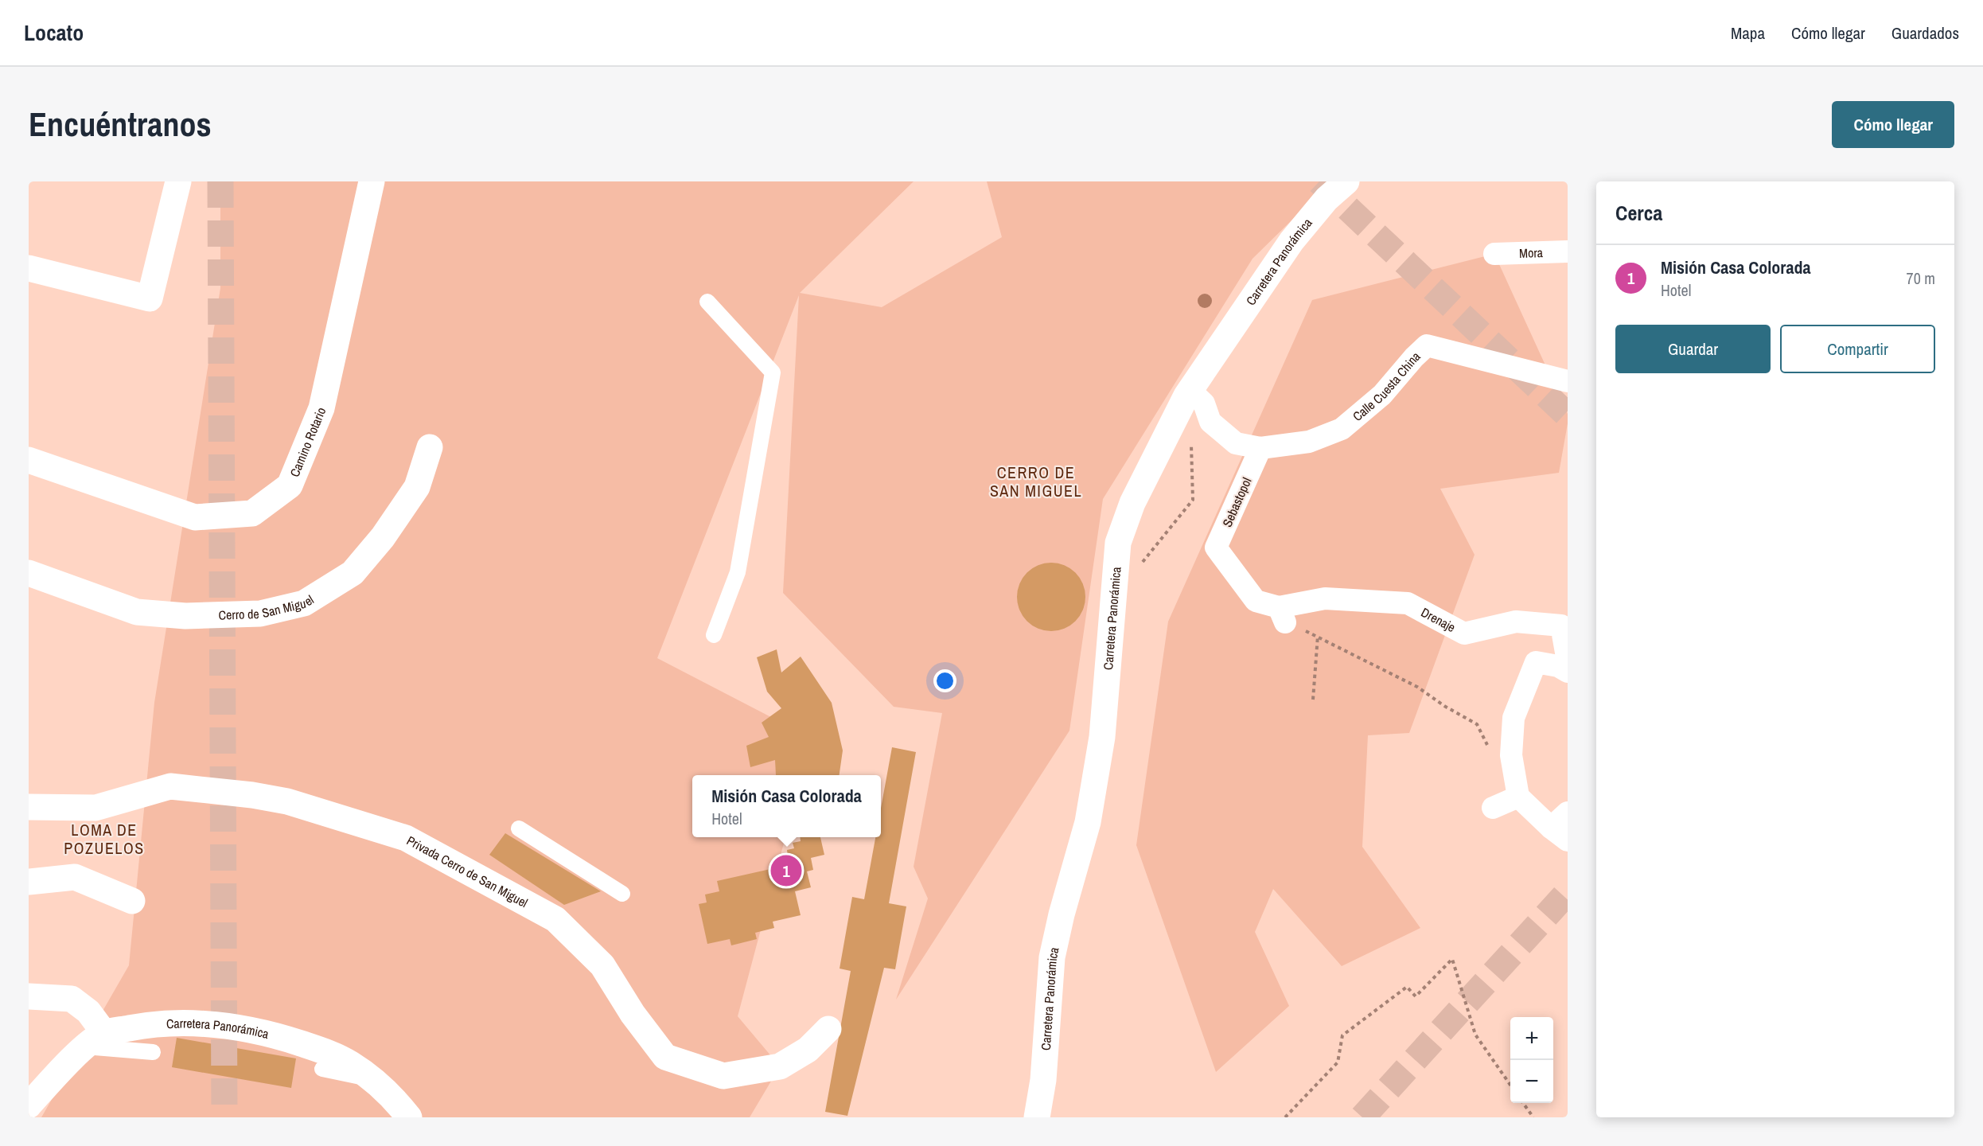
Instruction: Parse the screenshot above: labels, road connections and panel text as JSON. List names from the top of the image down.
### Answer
{
  "streets": {
    "street": [
      "Mora",
      "Carretera Panorámica",
      "Calle Cuesta China",
      "Camino Rotario",
      "Sebastopol",
      "Cerro de San Miguel",
      "Drenaje",
      "Privada Cerro de San Miguel"
    ]
  },
  "crossings": [
    ["Calle Cuesta China", "Sebastopol"],
    ["Sebastopol", "Drenaje"]
  ],
  "districts": ["CERRO DE SAN MIGUEL", "LOMA DE POZUELOS"],
  "page": {
    "header": "Locato",
    "nav": ["Mapa", "Cómo llegar", "Guardados"],
    "buttons": [
      "Cómo llegar",
      ["Guardar", "Compartir"]
    ],
    "title": "Encuéntranos",
    "heading": "Cerca",
    "list": [
      {
        "mark": "1",
        "name": "Misión Casa Colorada",
        "note": "Hotel",
        "value": "70 m"
      }
    ],
    "popup": ["Misión Casa Colorada", "Hotel"],
    "pins": "1",
    "map_buttons": ["+", "−"]
  }
}
